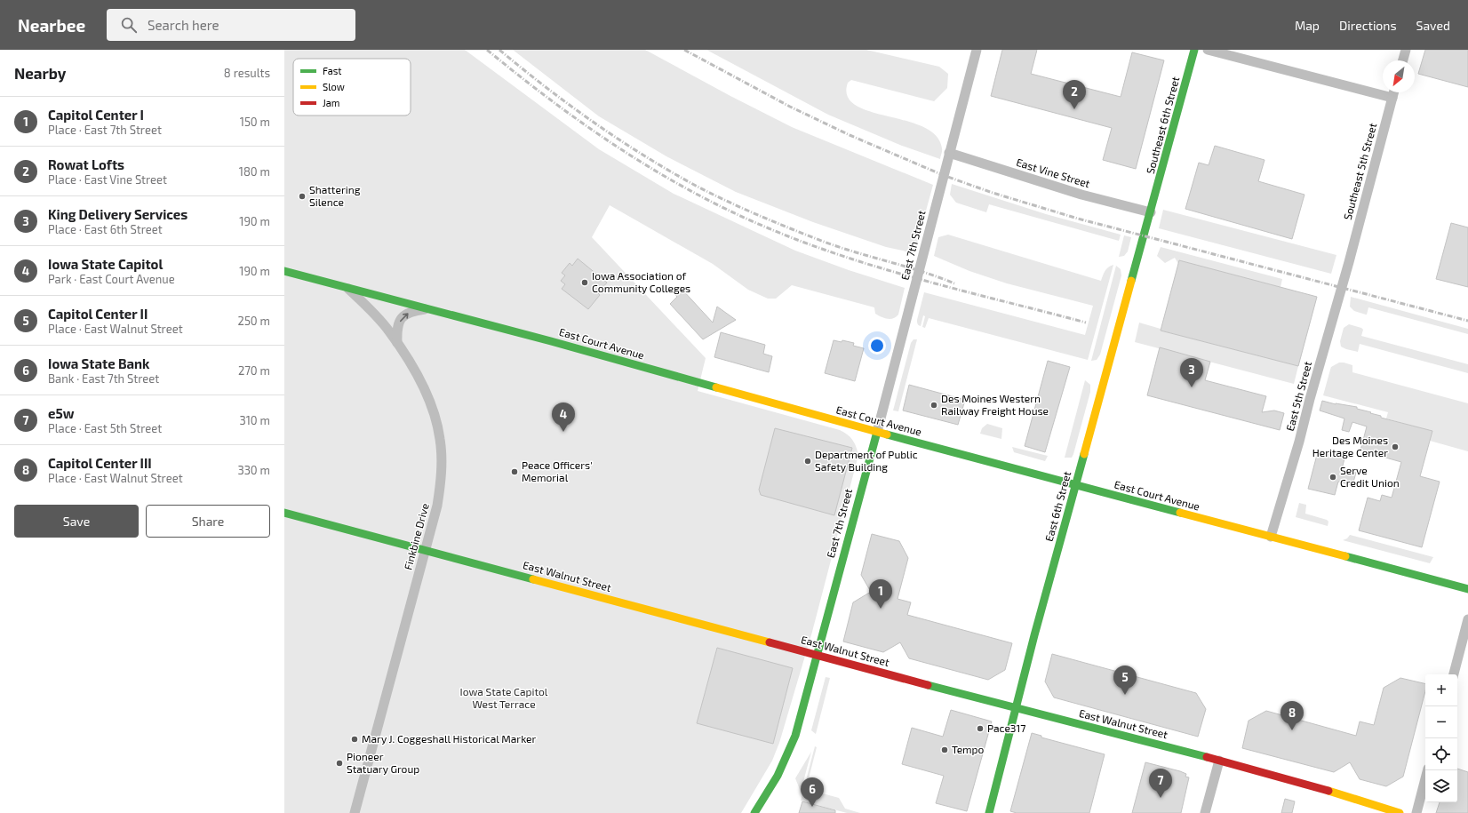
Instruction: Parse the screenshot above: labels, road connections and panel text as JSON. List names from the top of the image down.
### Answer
{
  "streets": {
    "street": [
      "Southeast 6th Street",
      "Southeast 5th Street",
      "East Vine Street",
      "East 7th Street",
      "East Court Avenue",
      "East 5th Street",
      "East 6th Street",
      "Finkbine Drive",
      "East Walnut Street"
    ]
  },
  "crossings": [
    ["Southeast 6th Street", "East Vine Street"],
    ["Southeast 6th Street", "East 6th Street"],
    ["Southeast 5th Street", "East 5th Street"],
    ["East Vine Street", "East 7th Street"],
    ["East Vine Street", "East 6th Street"],
    ["East 7th Street", "East Court Avenue"],
    ["East 7th Street", "East Walnut Street"],
    ["East Court Avenue", "East 5th Street"],
    ["East Court Avenue", "East 6th Street"],
    ["East Court Avenue", "Finkbine Drive"],
    ["East 6th Street", "East Walnut Street"],
    ["Finkbine Drive", "East Walnut Street"]
  ],
  "parks": ["Iowa State Capitol West Terrace"],
  "places": [
    "Shattering Silence",
    "Iowa Association of Community Colleges",
    "Des Moines Western Railway Freight House",
    "Des Moines Heritage Center",
    "Department of Public Safety Building",
    "Peace Officers' Memorial",
    "Serve Credit Union",
    "Pace317",
    "Mary J. Coggeshall Historical Marker",
    "Tempo",
    "Pioneer Statuary Group"
  ],
  "legend": ["Fast", "Slow", "Jam"],
  "north": "bottom left",
  "page": {
    "header": "Nearbee",
    "search": "Search here",
    "nav": ["Map", "Directions", "Saved"],
    "heading": ["Nearby", "8 results"],
    "pins": [
      "2",
      "3",
      "4",
      "1",
      "5",
      "8",
      "7",
      "6"
    ],
    "list": [
      {
        "mark": "1",
        "name": "Capitol Center I",
        "note": "Place · East 7th Street",
        "value": "150 m"
      },
      {
        "mark": "2",
        "name": "Rowat Lofts",
        "note": "Place · East Vine Street",
        "value": "180 m"
      },
      {
        "mark": "3",
        "name": "King Delivery Services",
        "note": "Place · East 6th Street",
        "value": "190 m"
      },
      {
        "mark": "4",
        "name": "Iowa State Capitol",
        "note": "Park · East Court Avenue",
        "value": "190 m"
      },
      {
        "mark": "5",
        "name": "Capitol Center II",
        "note": "Place · East Walnut Street",
        "value": "250 m"
      },
      {
        "mark": "6",
        "name": "Iowa State Bank",
        "note": "Bank · East 7th Street",
        "value": "270 m"
      },
      {
        "mark": "7",
        "name": "e5w",
        "note": "Place · East 5th Street",
        "value": "310 m"
      },
      {
        "mark": "8",
        "name": "Capitol Center III",
        "note": "Place · East Walnut Street",
        "value": "330 m"
      }
    ],
    "buttons": ["Save", "Share"],
    "map_buttons": ["+", "−"]
  }
}
